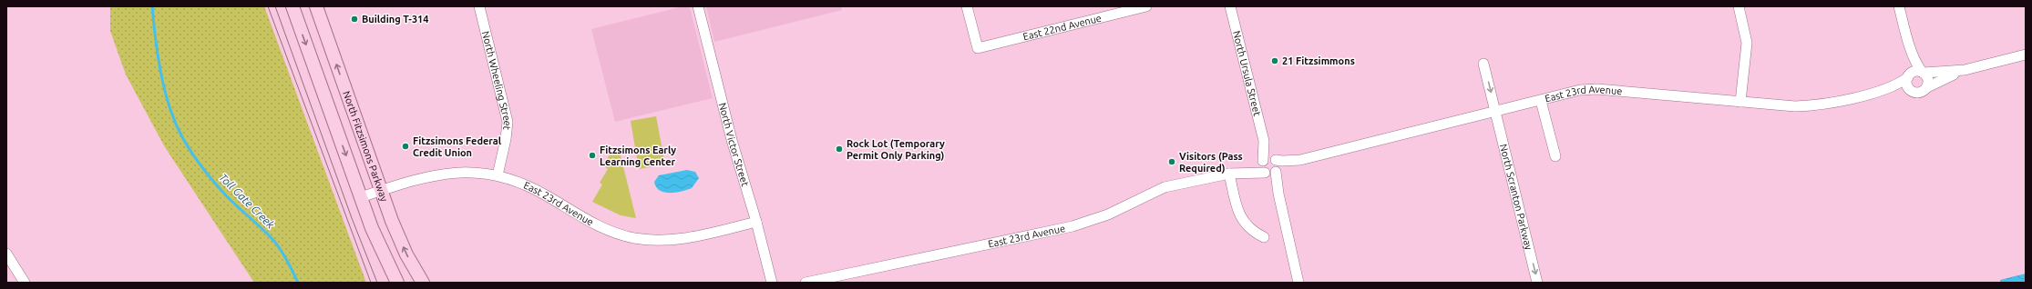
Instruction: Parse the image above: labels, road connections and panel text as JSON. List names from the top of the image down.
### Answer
{
  "streets": {
    "main road": ["North Fitzsimons Parkway"],
    "street": [
      "East 22nd Avenue",
      "North Ursula Street",
      "North Wheeling Street",
      "East 23rd Avenue",
      "North Victor Street",
      "North Scranton Parkway"
    ]
  },
  "crossings": [
    ["North Ursula Street", "East 23rd Avenue"],
    ["North Wheeling Street", "East 23rd Avenue"],
    ["East 23rd Avenue", "North Victor Street"],
    ["East 23rd Avenue", "North Fitzsimons Parkway"],
    ["East 23rd Avenue", "North Scranton Parkway"]
  ],
  "one_way": ["North Scranton Parkway"],
  "water": ["Toll Gate Creek"],
  "places": [
    "Building T-314",
    "21 Fitzsimmons",
    "Fitzsimons Federal Credit Union",
    "Rock Lot (Temporary Permit Only Parking)",
    "Fitzsimons Early Learning Center",
    "Visitors (Pass Required)"
  ]
}
